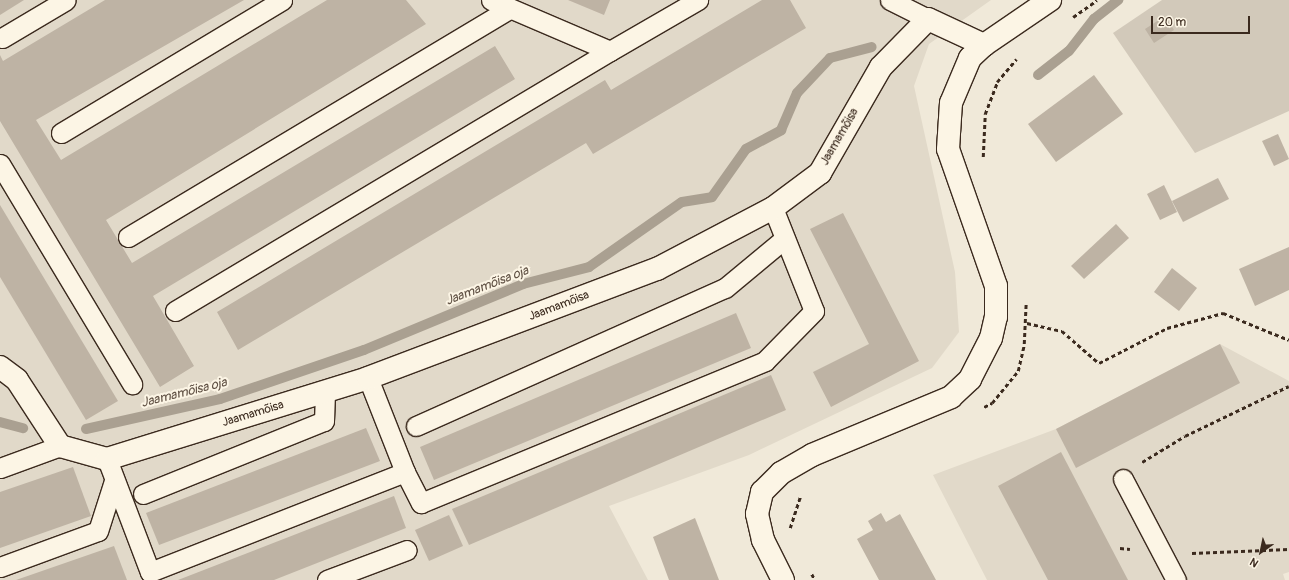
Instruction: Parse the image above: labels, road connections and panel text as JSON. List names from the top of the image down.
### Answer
{
  "streets": {
    "street": ["Jaamamõisa"]
  },
  "water": ["Jaamamõisa oja"],
  "scale_bar": "20 m",
  "north": "bottom left"
}
